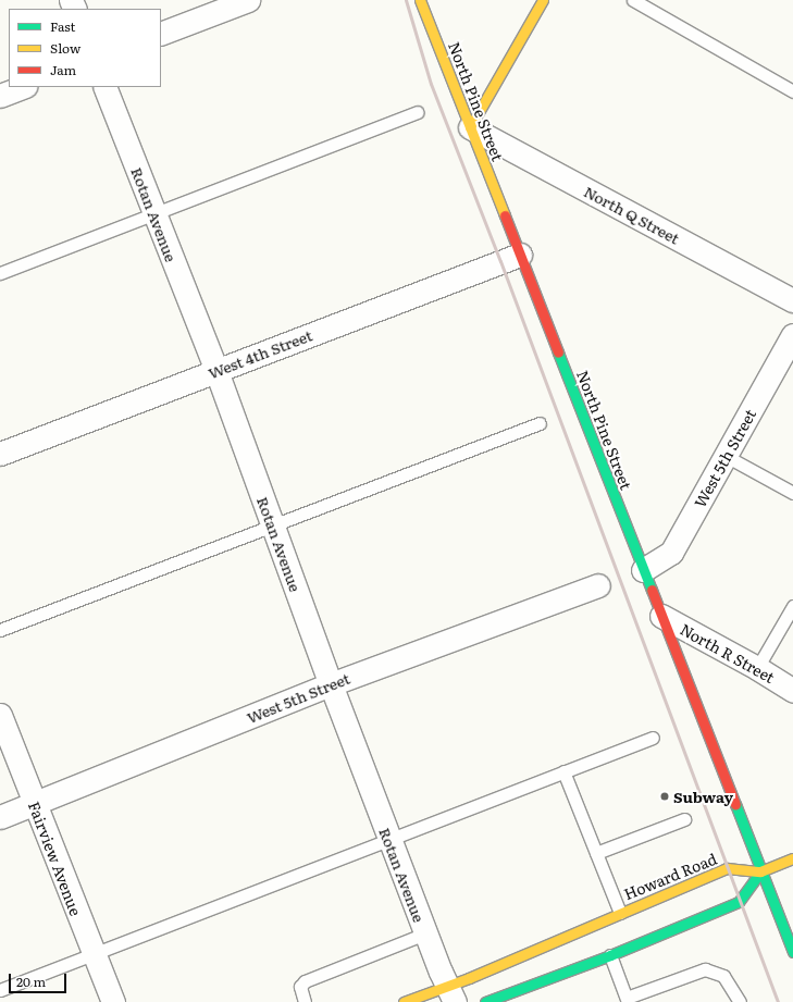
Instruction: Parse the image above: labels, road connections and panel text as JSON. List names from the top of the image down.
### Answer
{
  "streets": {
    "main road": ["North Pine Street", "Howard Road"],
    "street": [
      "Rotan Avenue",
      "North Q Street",
      "West 4th Street",
      "West 5th Street",
      "North R Street",
      "Fairview Avenue"
    ]
  },
  "crossings": [
    ["North Pine Street", "North Q Street"],
    ["North Pine Street", "West 4th Street"],
    ["North Pine Street", "West 5th Street"],
    ["North Pine Street", "North R Street"],
    ["North Pine Street", "Howard Road"],
    ["Rotan Avenue", "West 4th Street"],
    ["Rotan Avenue", "West 5th Street"],
    ["Rotan Avenue", "Howard Road"],
    ["West 5th Street", "Fairview Avenue"]
  ],
  "places": ["Subway"],
  "legend": ["Fast", "Slow", "Jam"],
  "scale_bar": "20 m"
}
